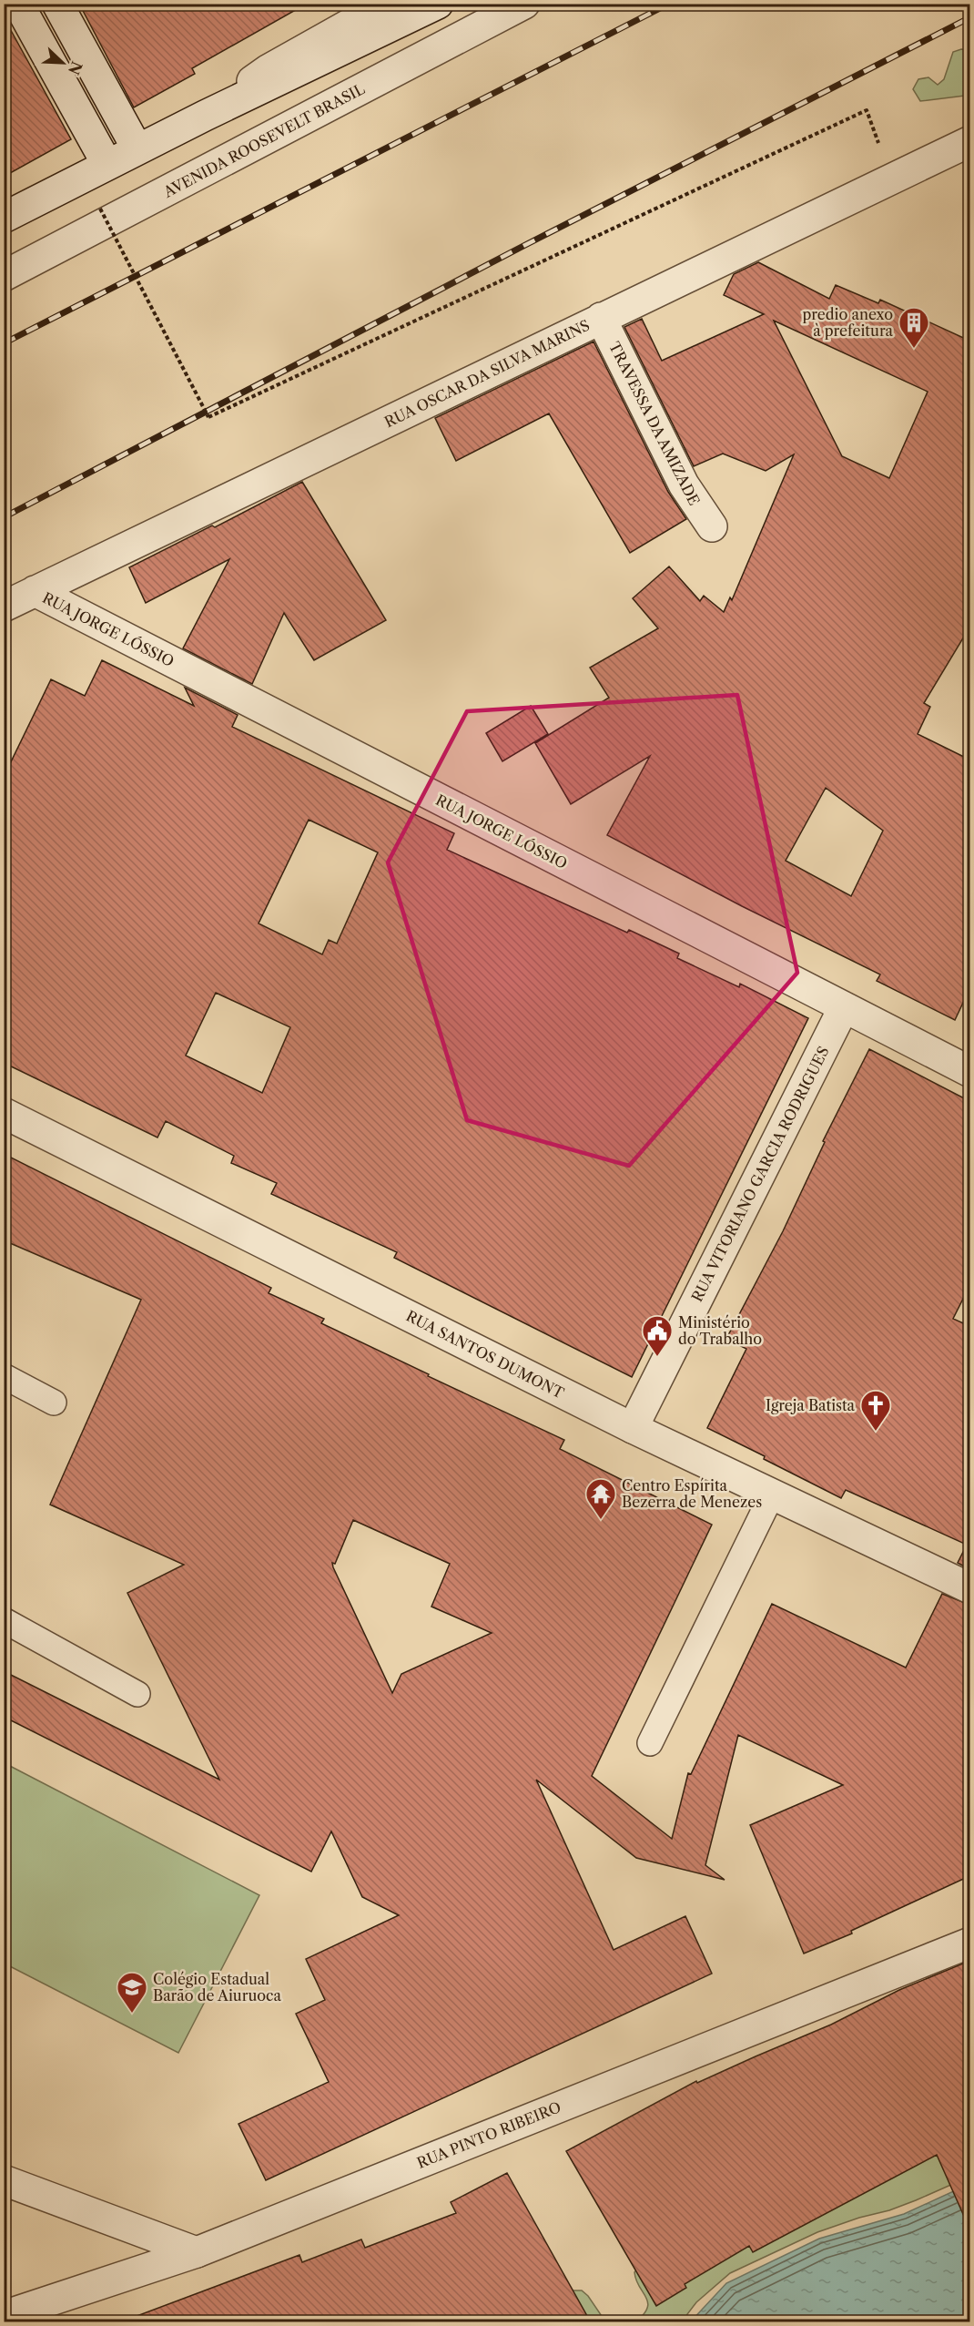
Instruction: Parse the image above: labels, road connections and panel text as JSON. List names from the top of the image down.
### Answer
{
  "streets": {
    "street": [
      "AVENIDA ROOSEVELT BRASIL",
      "RUA OSCAR DA SILVA MARINS",
      "TRAVESSA DA AMIZADE",
      "RUA JORGE LÓSSIO",
      "RUA VITORIANO GARCIA RODRIGUES",
      "RUA SANTOS DUMONT",
      "RUA PINTO RIBEIRO"
    ]
  },
  "crossings": [
    ["RUA OSCAR DA SILVA MARINS", "TRAVESSA DA AMIZADE"],
    ["RUA OSCAR DA SILVA MARINS", "RUA JORGE LÓSSIO"],
    ["RUA JORGE LÓSSIO", "RUA VITORIANO GARCIA RODRIGUES"],
    ["RUA VITORIANO GARCIA RODRIGUES", "RUA SANTOS DUMONT"]
  ],
  "places": {
    "building": ["predio anexo à prefeitura"],
    "public building": ["Ministério do Trabalho"],
    "church": ["Igreja Batista"],
    "temple": ["Centro Espírita Bezerra de Menezes"],
    "school or university": ["Colégio Estadual Barão de Aiuruoca"]
  },
  "north": "bottom right"
}
